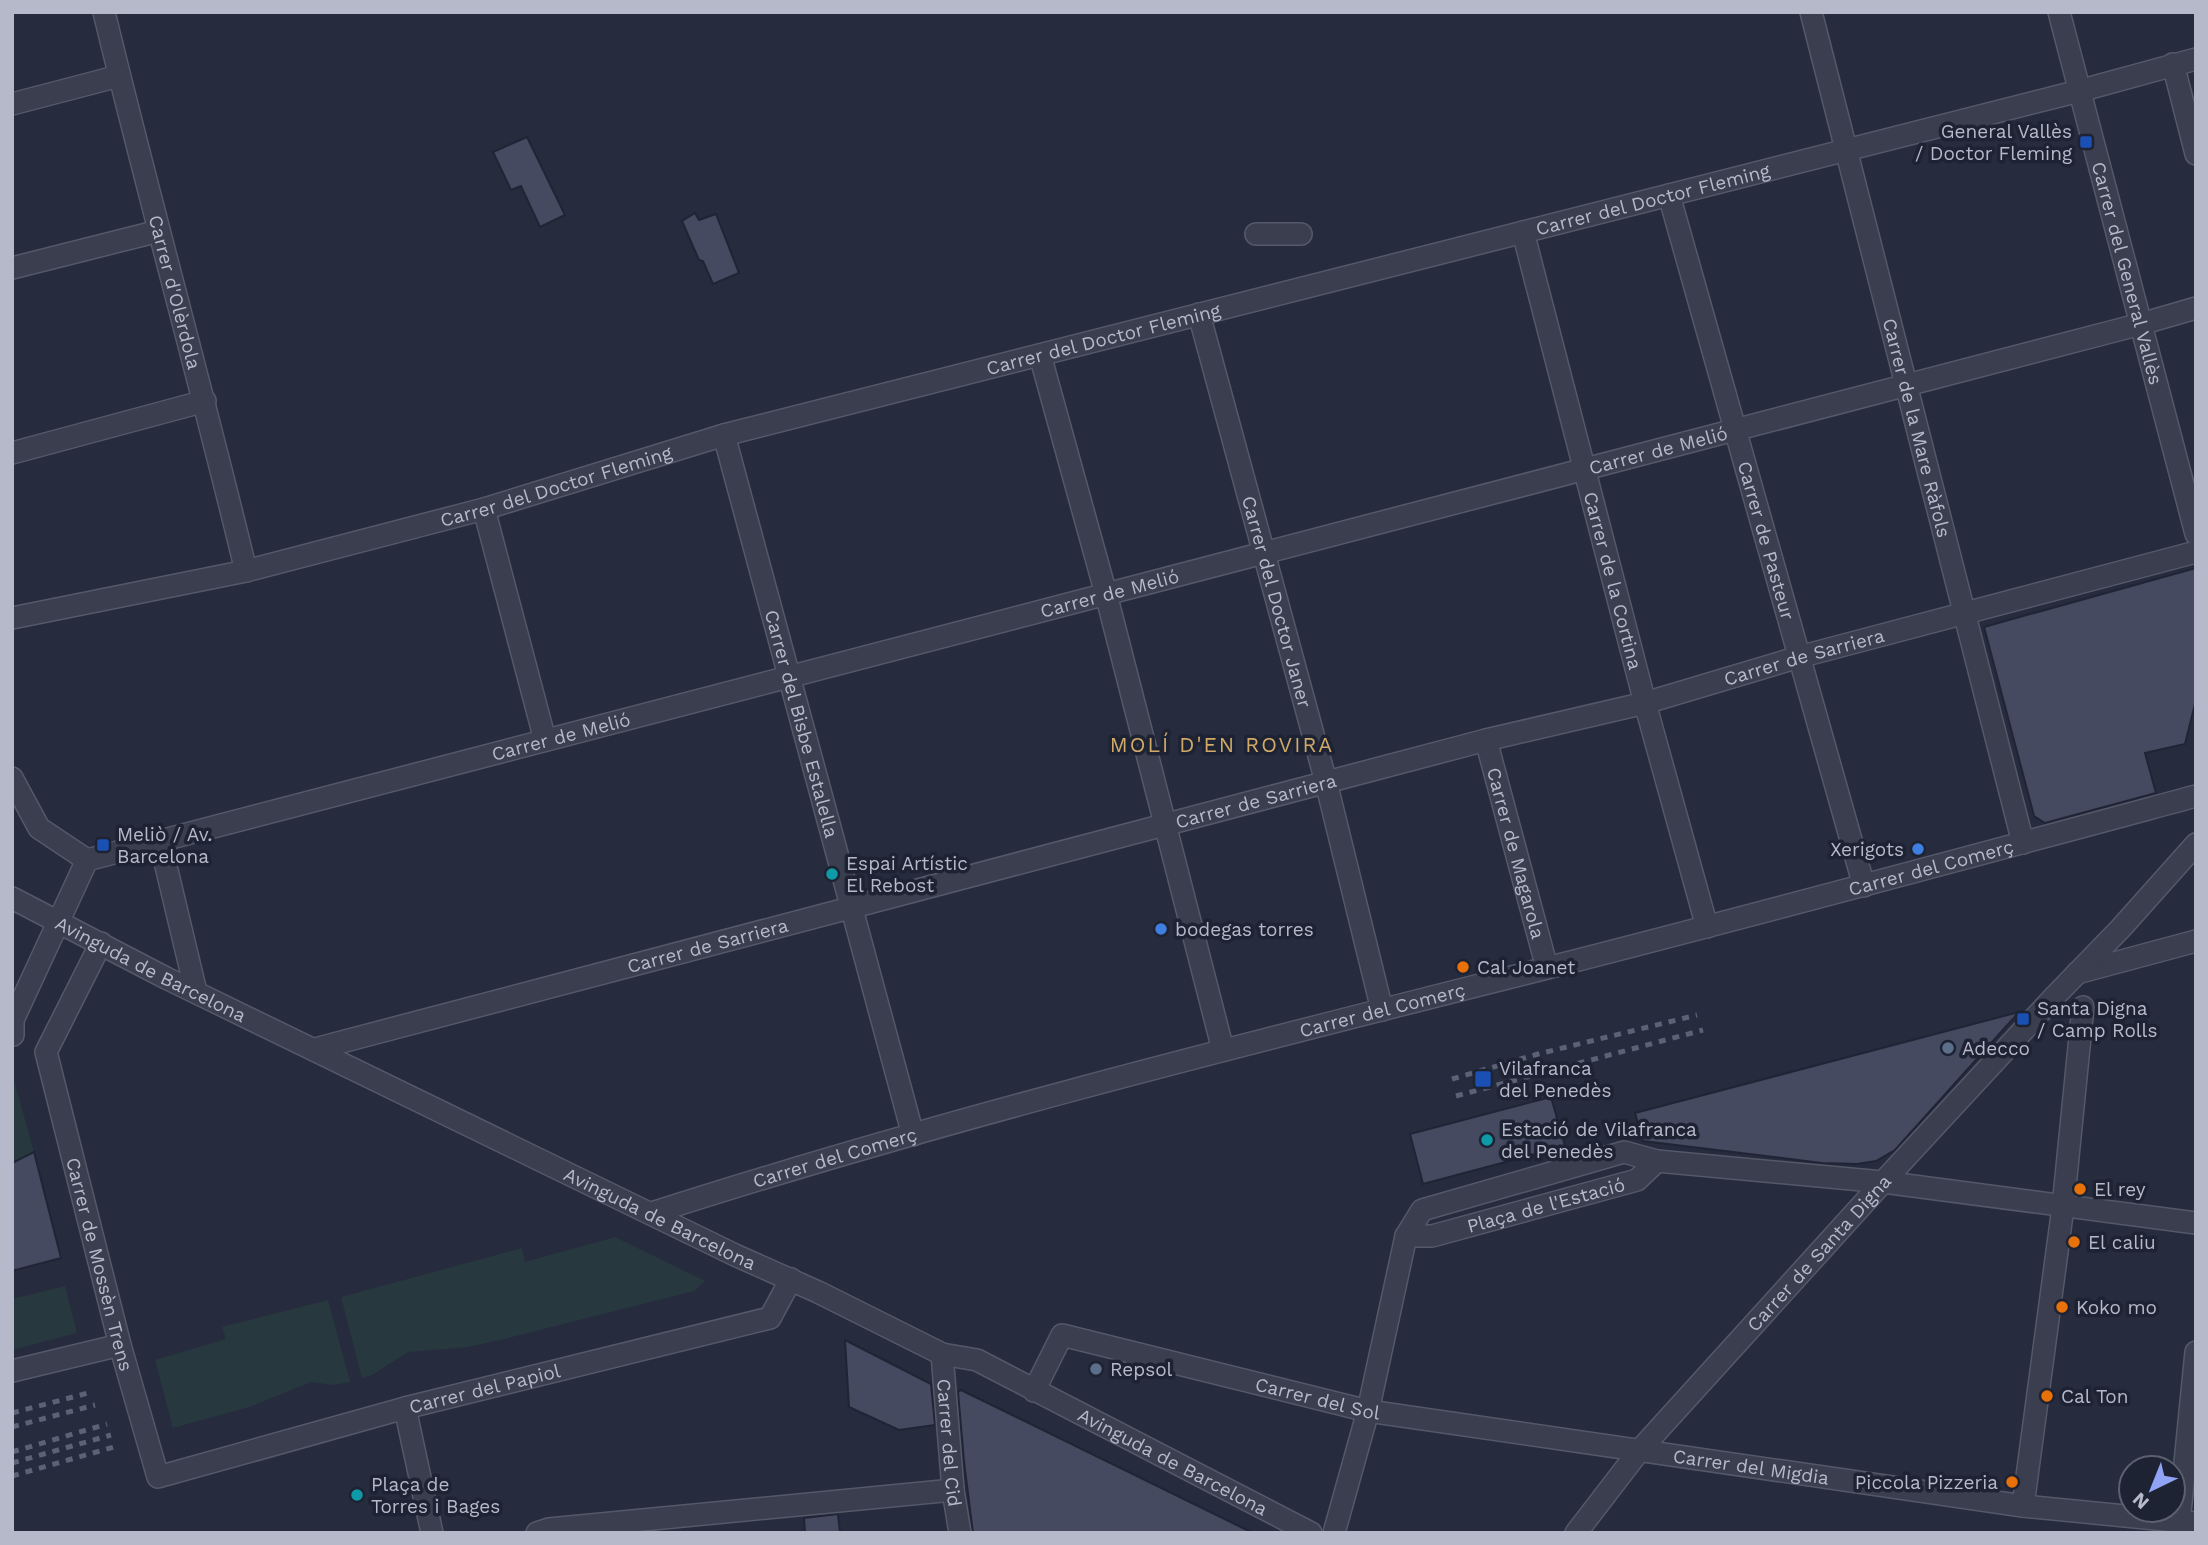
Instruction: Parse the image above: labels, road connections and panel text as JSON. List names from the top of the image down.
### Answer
{
  "streets": {
    "street": [
      "Carrer del Doctor Fleming",
      "Carrer del General Vallès",
      "Carrer d'Olèrdola",
      "Carrer de la Mare Ràfols",
      "Carrer de Melió",
      "Carrer de Pasteur",
      "Carrer de la Cortina",
      "Carrer del Doctor Janer",
      "Carrer de Sarriera",
      "Carrer del Bisbe Estalella",
      "Carrer de Magarola",
      "Carrer del Comerç",
      "Avinguda de Barcelona",
      "Plaça de l'Estació",
      "Carrer de Santa Digna",
      "Carrer de Mossèn Trens",
      "Carrer del Papiol",
      "Carrer del Sol",
      "Carrer del Cid",
      "Carrer del Migdia"
    ]
  },
  "crossings": [
    ["Carrer del Doctor Fleming", "Carrer del General Vallès"],
    ["Carrer del Doctor Fleming", "Carrer d'Olèrdola"],
    ["Carrer del Doctor Fleming", "Carrer de la Mare Ràfols"],
    ["Carrer del Doctor Fleming", "Carrer de Pasteur"],
    ["Carrer del Doctor Fleming", "Carrer de la Cortina"],
    ["Carrer del Doctor Fleming", "Carrer del Doctor Janer"],
    ["Carrer del Doctor Fleming", "Carrer del Bisbe Estalella"],
    ["Carrer del General Vallès", "Carrer de Melió"],
    ["Carrer de la Mare Ràfols", "Carrer de Melió"],
    ["Carrer de la Mare Ràfols", "Carrer de Sarriera"],
    ["Carrer de la Mare Ràfols", "Carrer del Comerç"],
    ["Carrer de Melió", "Carrer de Pasteur"],
    ["Carrer de Melió", "Carrer de la Cortina"],
    ["Carrer de Melió", "Carrer del Doctor Janer"],
    ["Carrer de Melió", "Carrer del Bisbe Estalella"],
    ["Carrer de Pasteur", "Carrer de Sarriera"],
    ["Carrer de Pasteur", "Carrer del Comerç"],
    ["Carrer de la Cortina", "Carrer de Sarriera"],
    ["Carrer de la Cortina", "Carrer del Comerç"],
    ["Carrer del Doctor Janer", "Carrer de Sarriera"],
    ["Carrer del Doctor Janer", "Carrer del Comerç"],
    ["Carrer de Sarriera", "Carrer del Bisbe Estalella"],
    ["Carrer de Sarriera", "Carrer de Magarola"],
    ["Carrer de Sarriera", "Avinguda de Barcelona"],
    ["Carrer del Bisbe Estalella", "Carrer del Comerç"],
    ["Carrer de Magarola", "Carrer del Comerç"],
    ["Carrer del Comerç", "Avinguda de Barcelona"],
    ["Avinguda de Barcelona", "Carrer del Papiol"],
    ["Avinguda de Barcelona", "Carrer del Sol"],
    ["Avinguda de Barcelona", "Carrer del Cid"],
    ["Carrer de Santa Digna", "Carrer del Sol"],
    ["Carrer de Santa Digna", "Carrer del Migdia"],
    ["Carrer de Mossèn Trens", "Carrer del Papiol"],
    ["Carrer del Sol", "Carrer del Migdia"]
  ],
  "districts": ["MOLÍ D'EN ROVIRA"],
  "places": {
    "transit": [
      "General Vallès / Doctor Fleming",
      "Meliò / Av. Barcelona",
      "Santa Digna / Camp Rolls",
      "Vilafranca del Penedès"
    ],
    "other": [
      "Xerigots",
      "Espai Artístic El Rebost",
      "bodegas torres",
      "Cal Joanet",
      "Adecco",
      "Estació de Vilafranca del Penedès",
      "El rey",
      "El caliu",
      "Koko mo",
      "Repsol",
      "Cal Ton",
      "Piccola Pizzeria",
      "Plaça de Torres i Bages"
    ]
  },
  "north": "bottom left"
}
